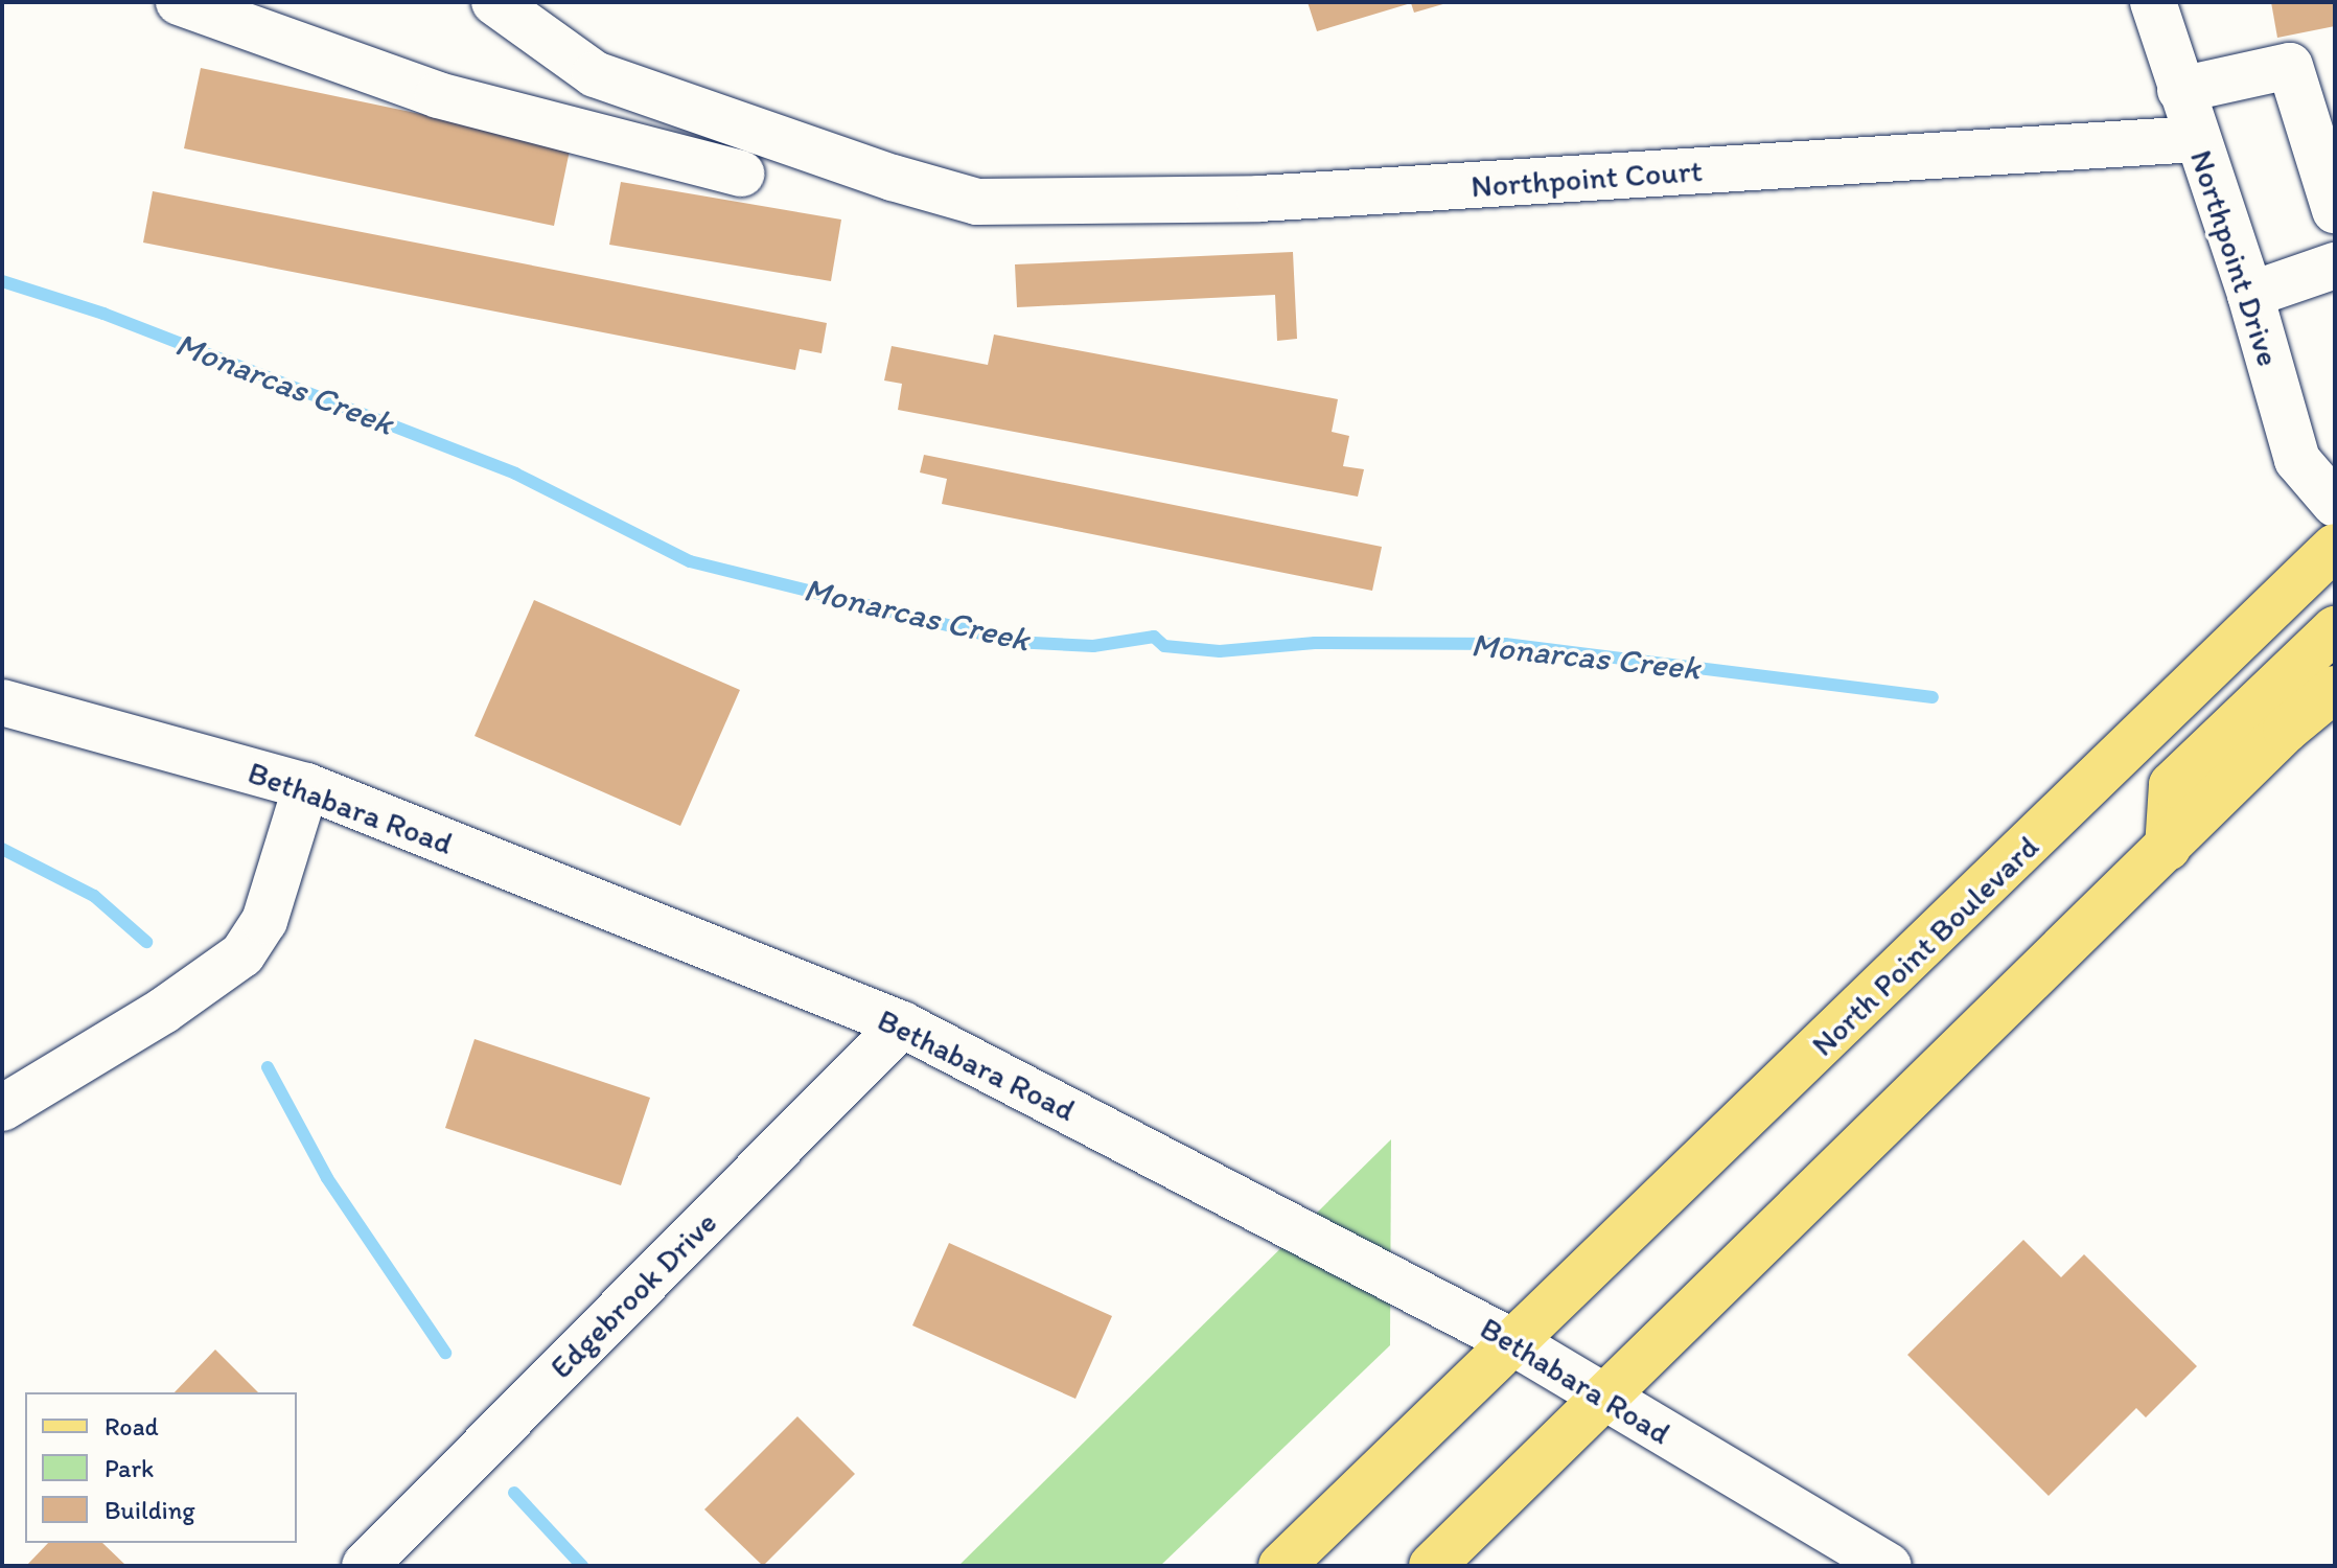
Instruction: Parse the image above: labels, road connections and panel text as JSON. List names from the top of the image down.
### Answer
{
  "streets": {
    "main road": ["North Point Boulevard"],
    "street": [
      "Northpoint Court",
      "Northpoint Drive",
      "Bethabara Road",
      "Edgebrook Drive"
    ]
  },
  "crossings": [
    ["Northpoint Court", "Northpoint Drive"],
    ["Bethabara Road", "North Point Boulevard"],
    ["Bethabara Road", "Edgebrook Drive"]
  ],
  "water": ["Monarcas Creek"],
  "legend": ["Road", "Park", "Building"]
}
